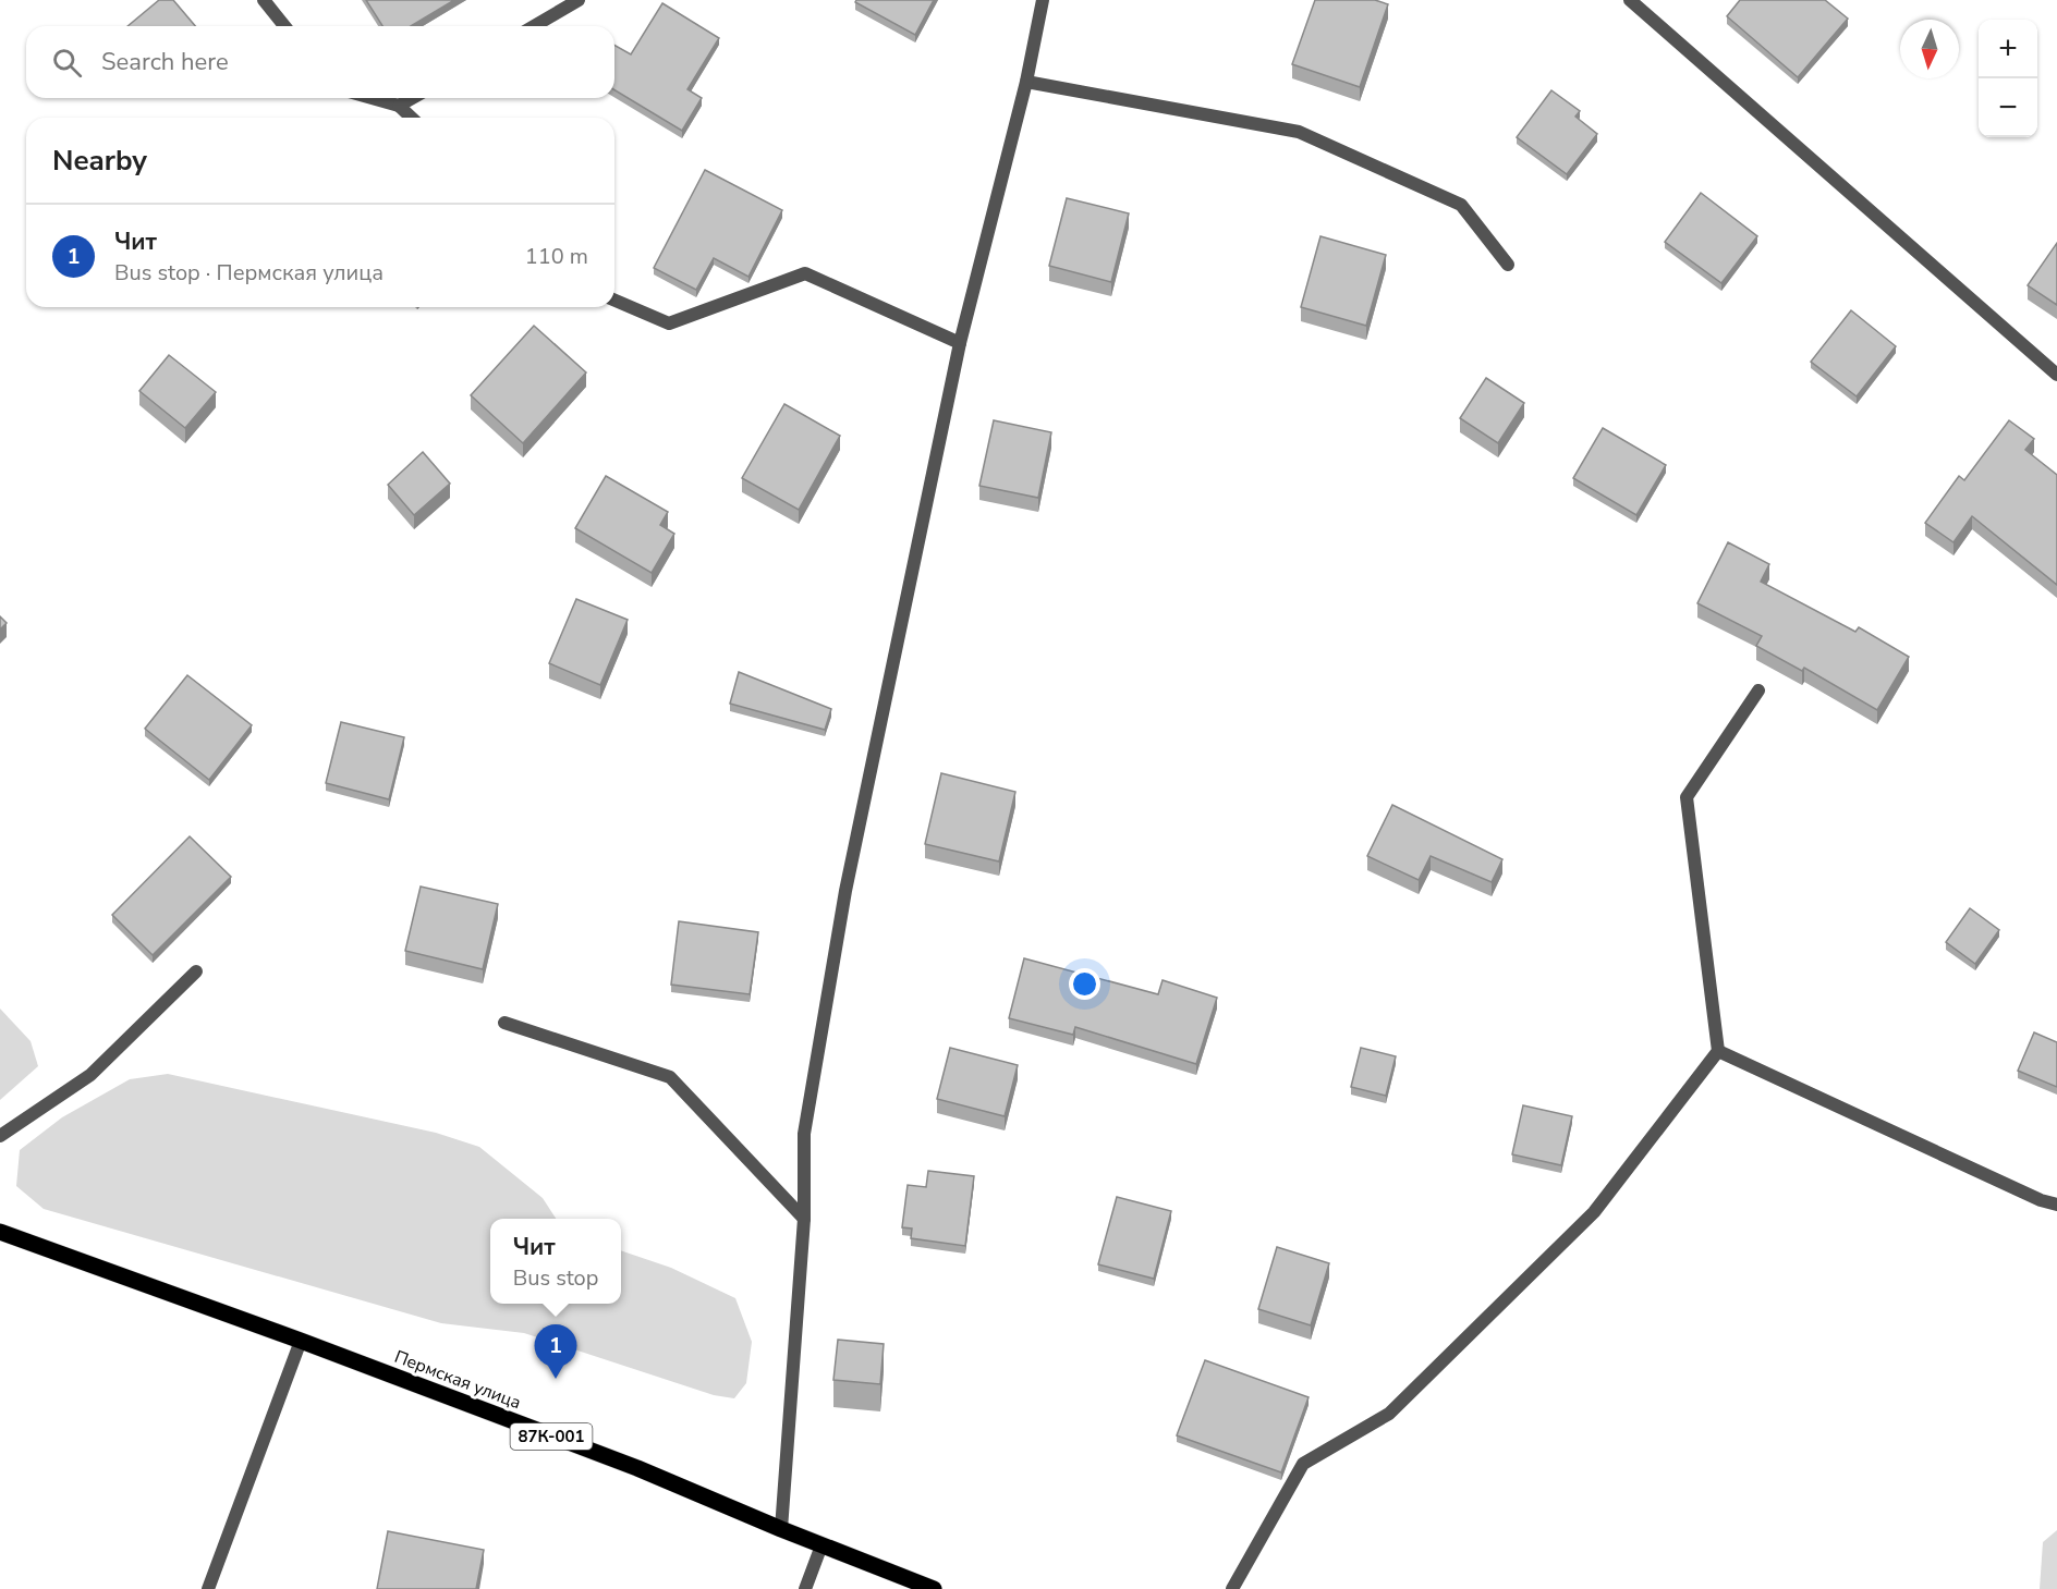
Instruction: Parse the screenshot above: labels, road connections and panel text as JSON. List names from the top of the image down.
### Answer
{
  "streets": {
    "main road": ["Пермская улица", "87К-001"]
  },
  "north": "bottom",
  "page": {
    "map_buttons": ["+", "−"],
    "search": "Search here",
    "heading": "Nearby",
    "list": [
      {
        "mark": "1",
        "name": "Чит",
        "note": "Bus stop · Пермская улица",
        "value": "110 m"
      }
    ],
    "popup": ["Чит", "Bus stop"],
    "pins": "1"
  }
}
